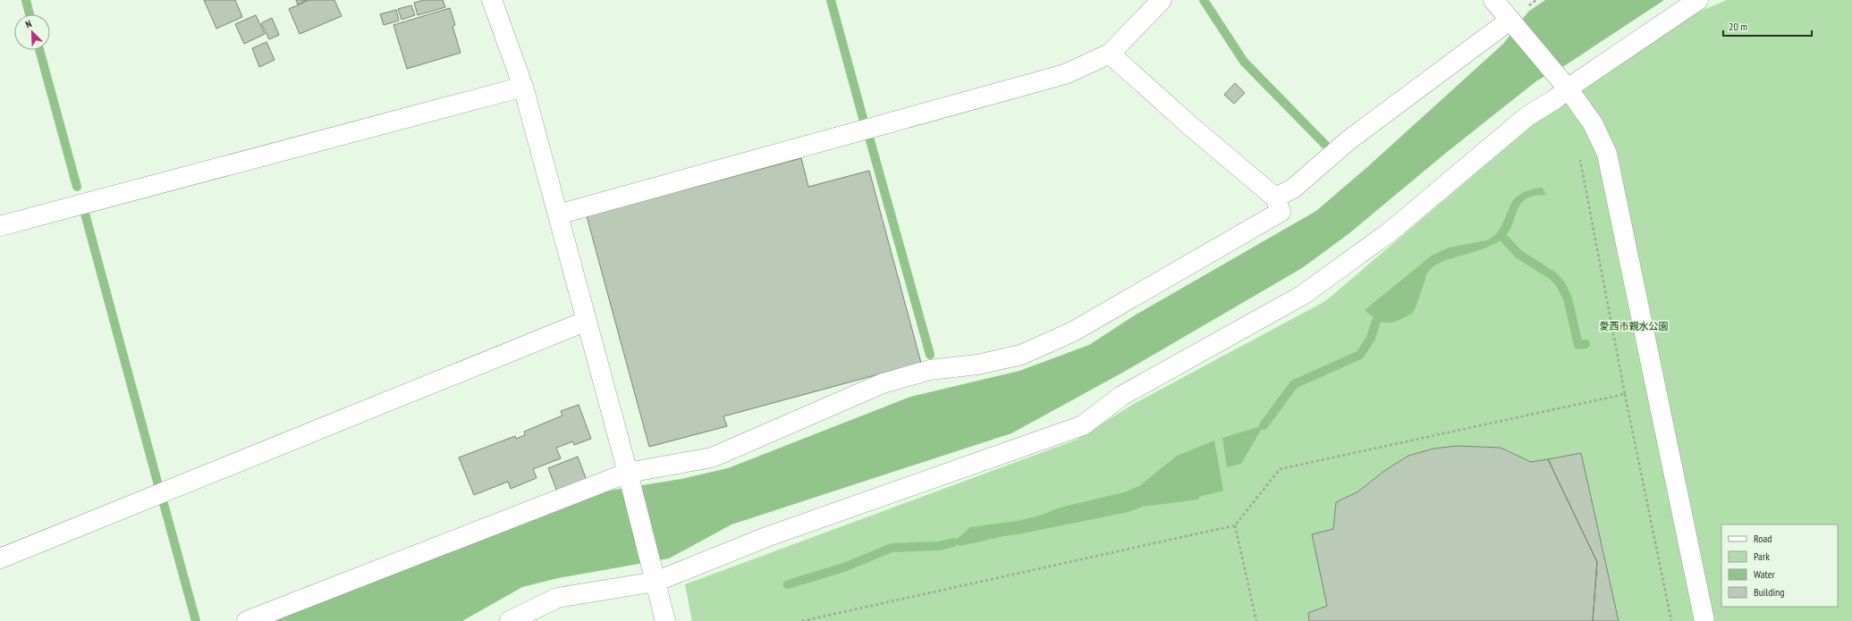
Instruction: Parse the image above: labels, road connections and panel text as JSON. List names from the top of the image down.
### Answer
{
  "parks": ["愛西市親水公園"],
  "legend": [
    "Road",
    "Park",
    "Water",
    "Building"
  ],
  "scale_bar": "20 m",
  "north": "top left"
}
